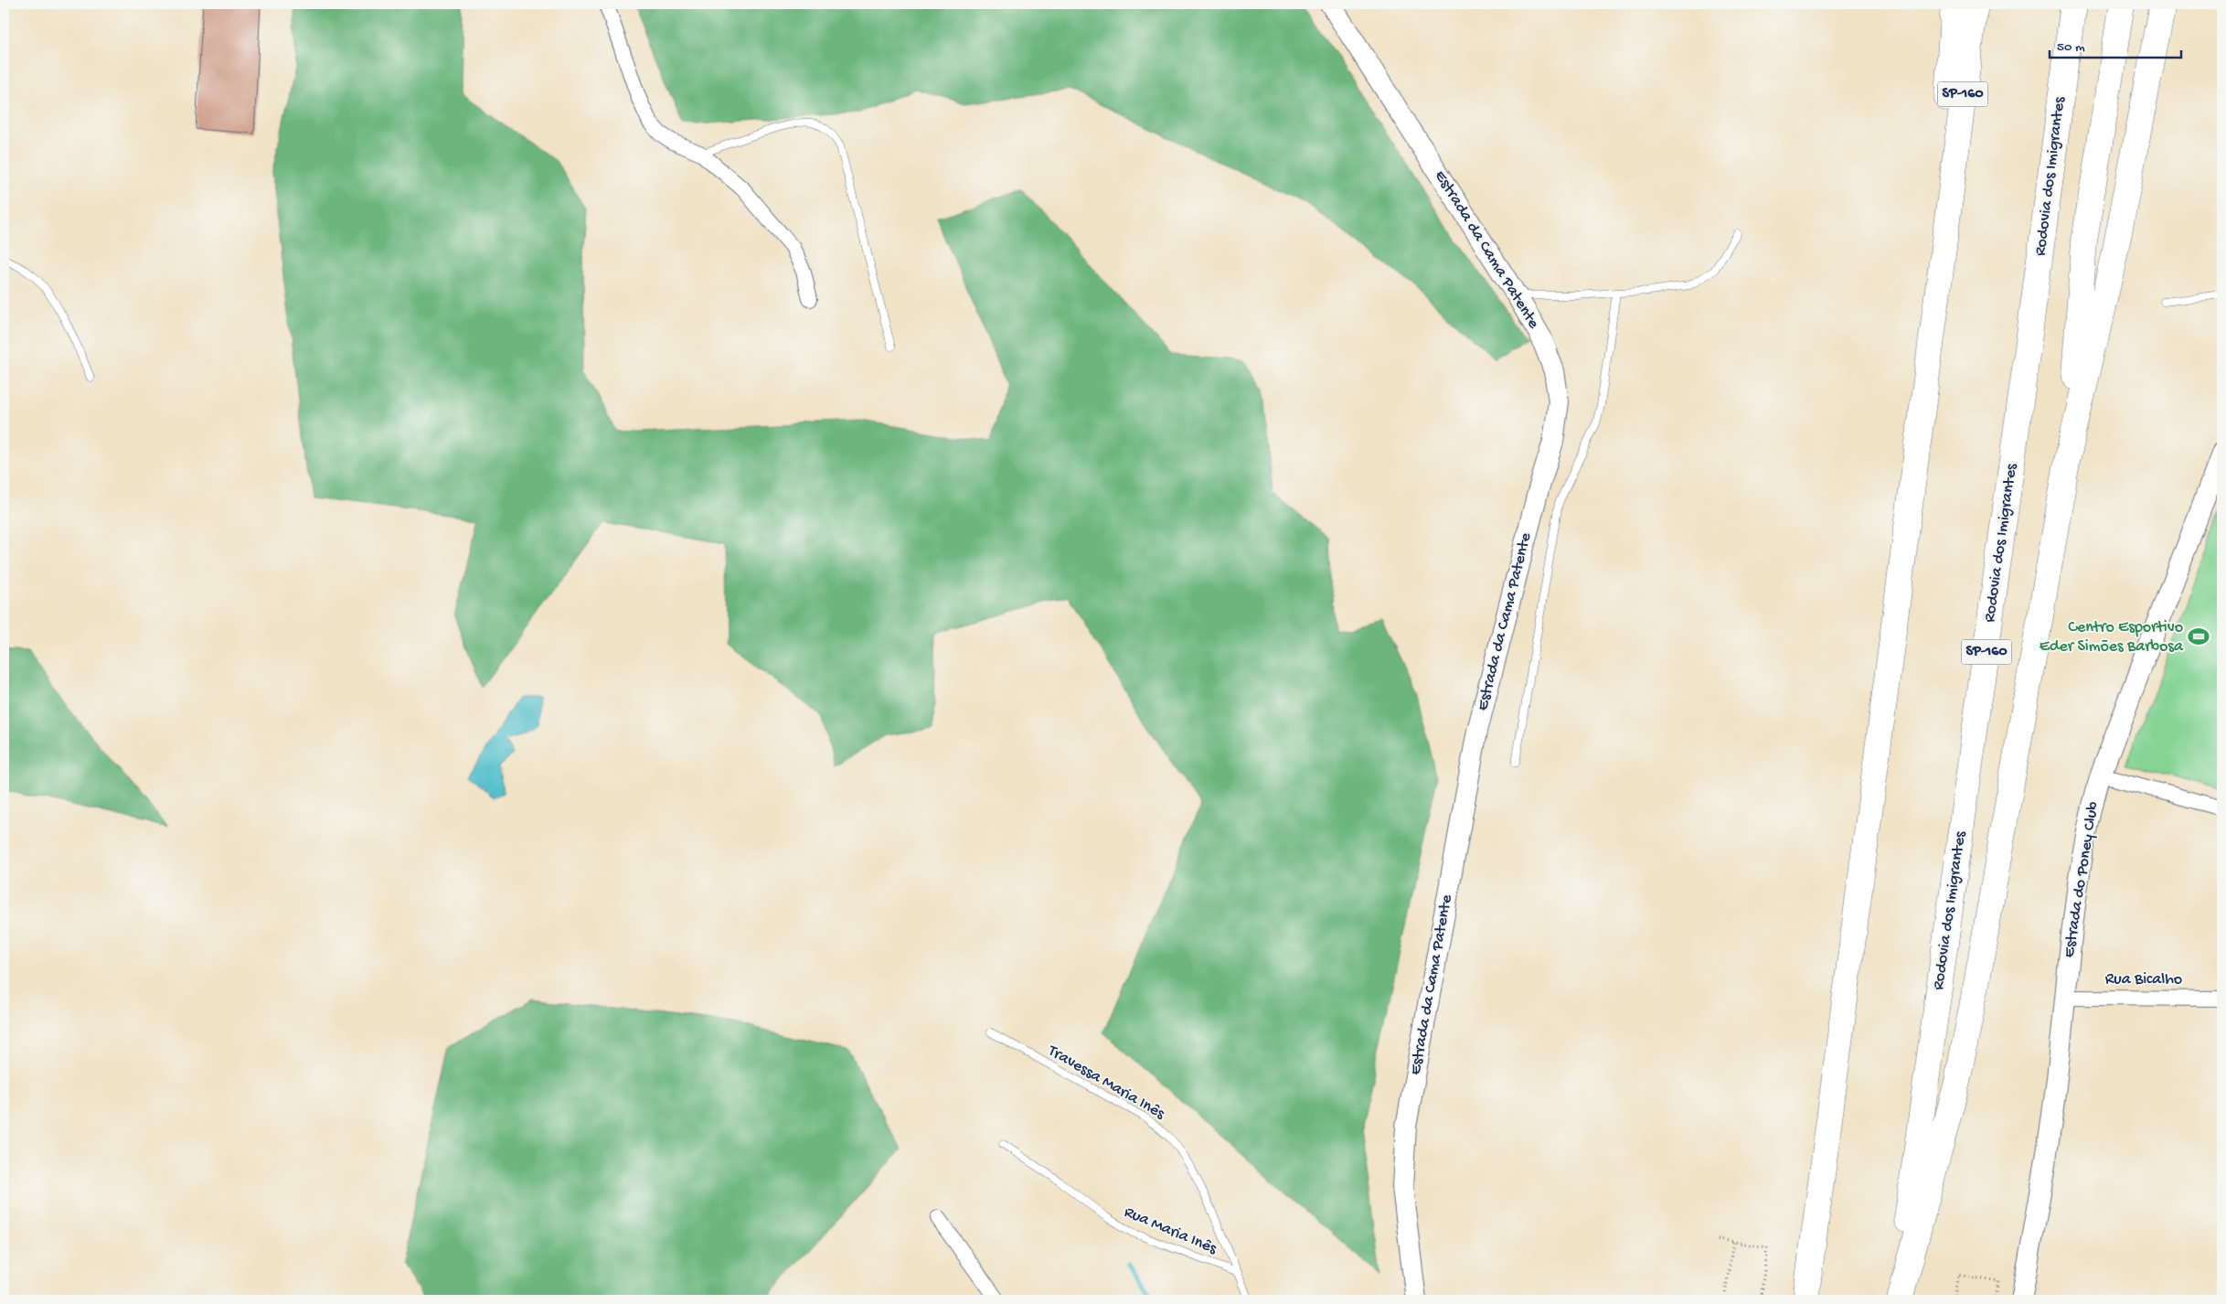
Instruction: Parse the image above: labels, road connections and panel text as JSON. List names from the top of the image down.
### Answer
{
  "streets": {
    "highway": ["SP-160", "Rodovia dos Imigrantes"],
    "street": ["Estrada da Cama Patente", "Estrada do Poney Club", "Rua Bicalho"],
    "lane": ["Travessa Maria Inês", "Rua Maria Inês"]
  },
  "crossings": [
    ["Estrada do Poney Club", "Rua Bicalho"],
    ["Travessa Maria Inês", "Rua Maria Inês"]
  ],
  "places": {
    "sports": ["Centro Esportivo Eder Simões Barbosa"]
  },
  "scale_bar": "50 m"
}
